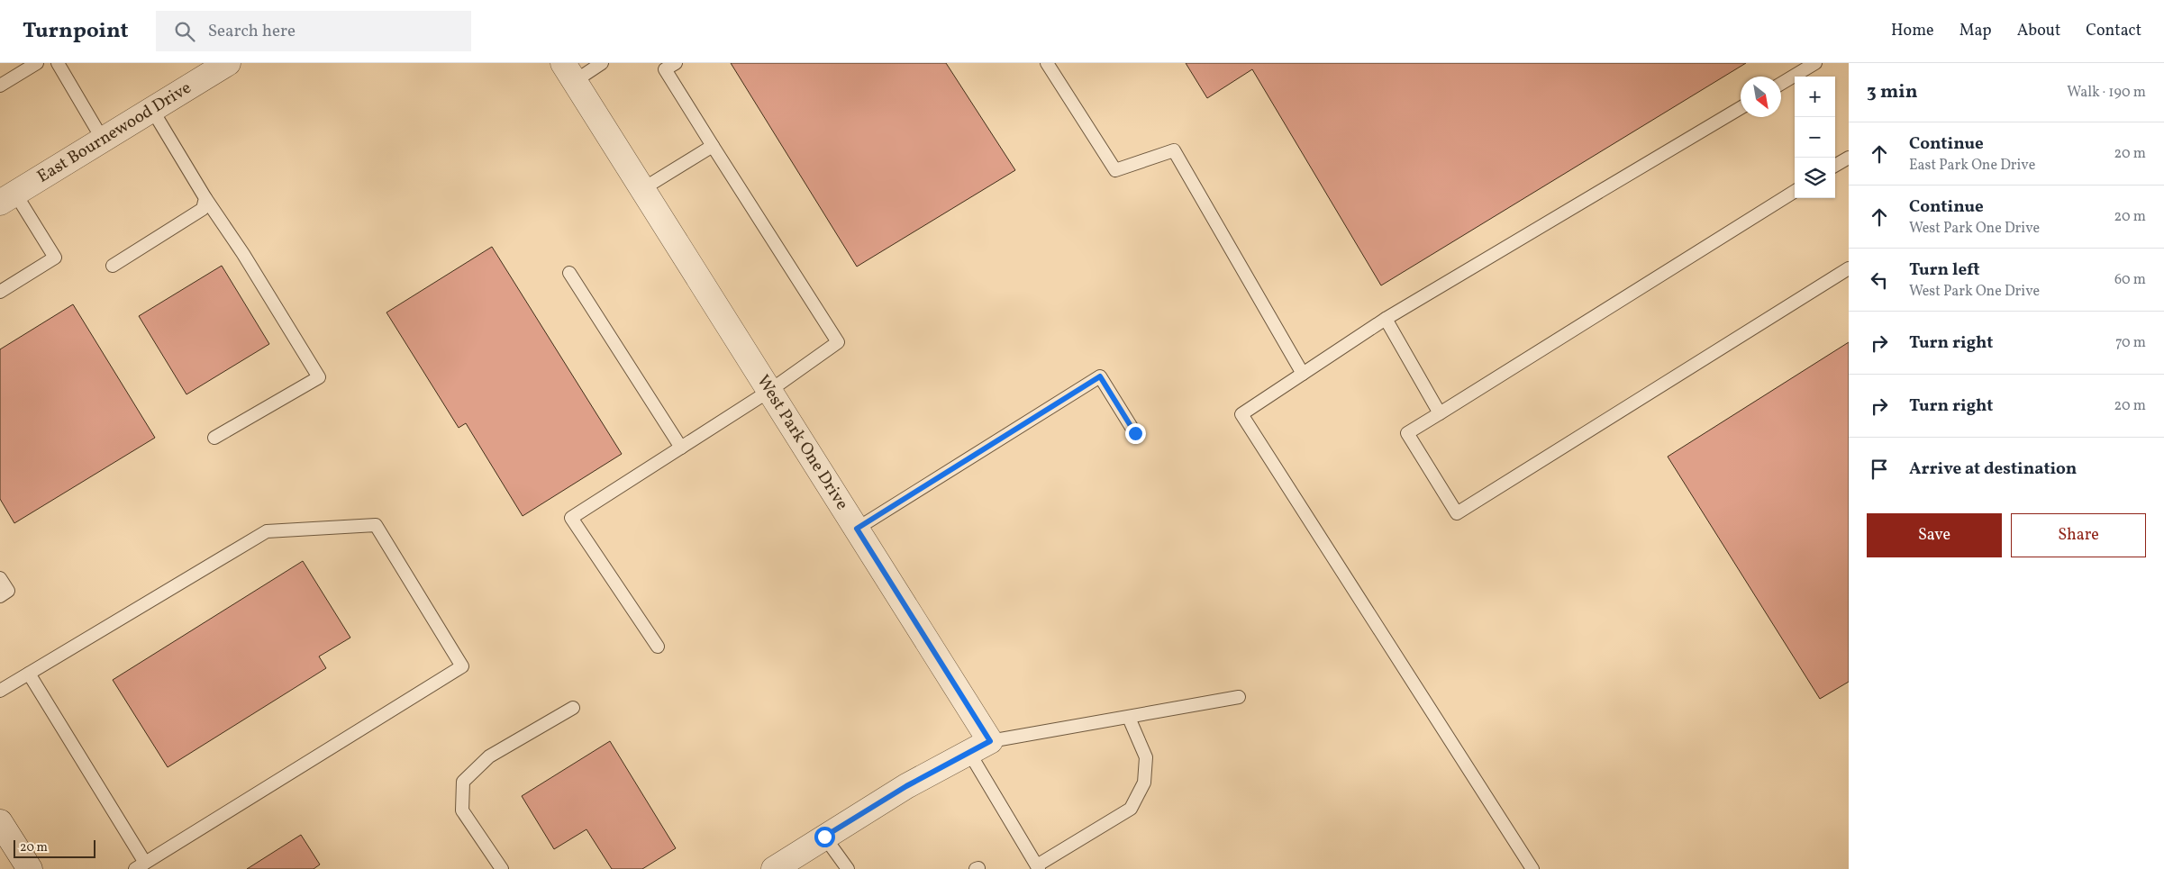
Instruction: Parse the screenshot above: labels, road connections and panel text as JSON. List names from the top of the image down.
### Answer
{
  "streets": {
    "street": ["East Bournewood Drive", "West Park One Drive"]
  },
  "scale_bar": "20 m",
  "north": "bottom right",
  "page": {
    "header": "Turnpoint",
    "search": "Search here",
    "nav": [
      "Home",
      "Map",
      "About",
      "Contact"
    ],
    "heading": ["3 min", "Walk · 190 m"],
    "map_buttons": ["+", "−"],
    "list": [
      ["Continue", "East Park One Drive", "20 m"],
      ["Continue", "West Park One Drive", "20 m"],
      ["Turn left", "West Park One Drive", "60 m"],
      ["Turn right", "70 m"],
      ["Turn right", "20 m"],
      "Arrive at destination"
    ],
    "buttons": ["Save", "Share"],
    "scale": "20 m"
  }
}
